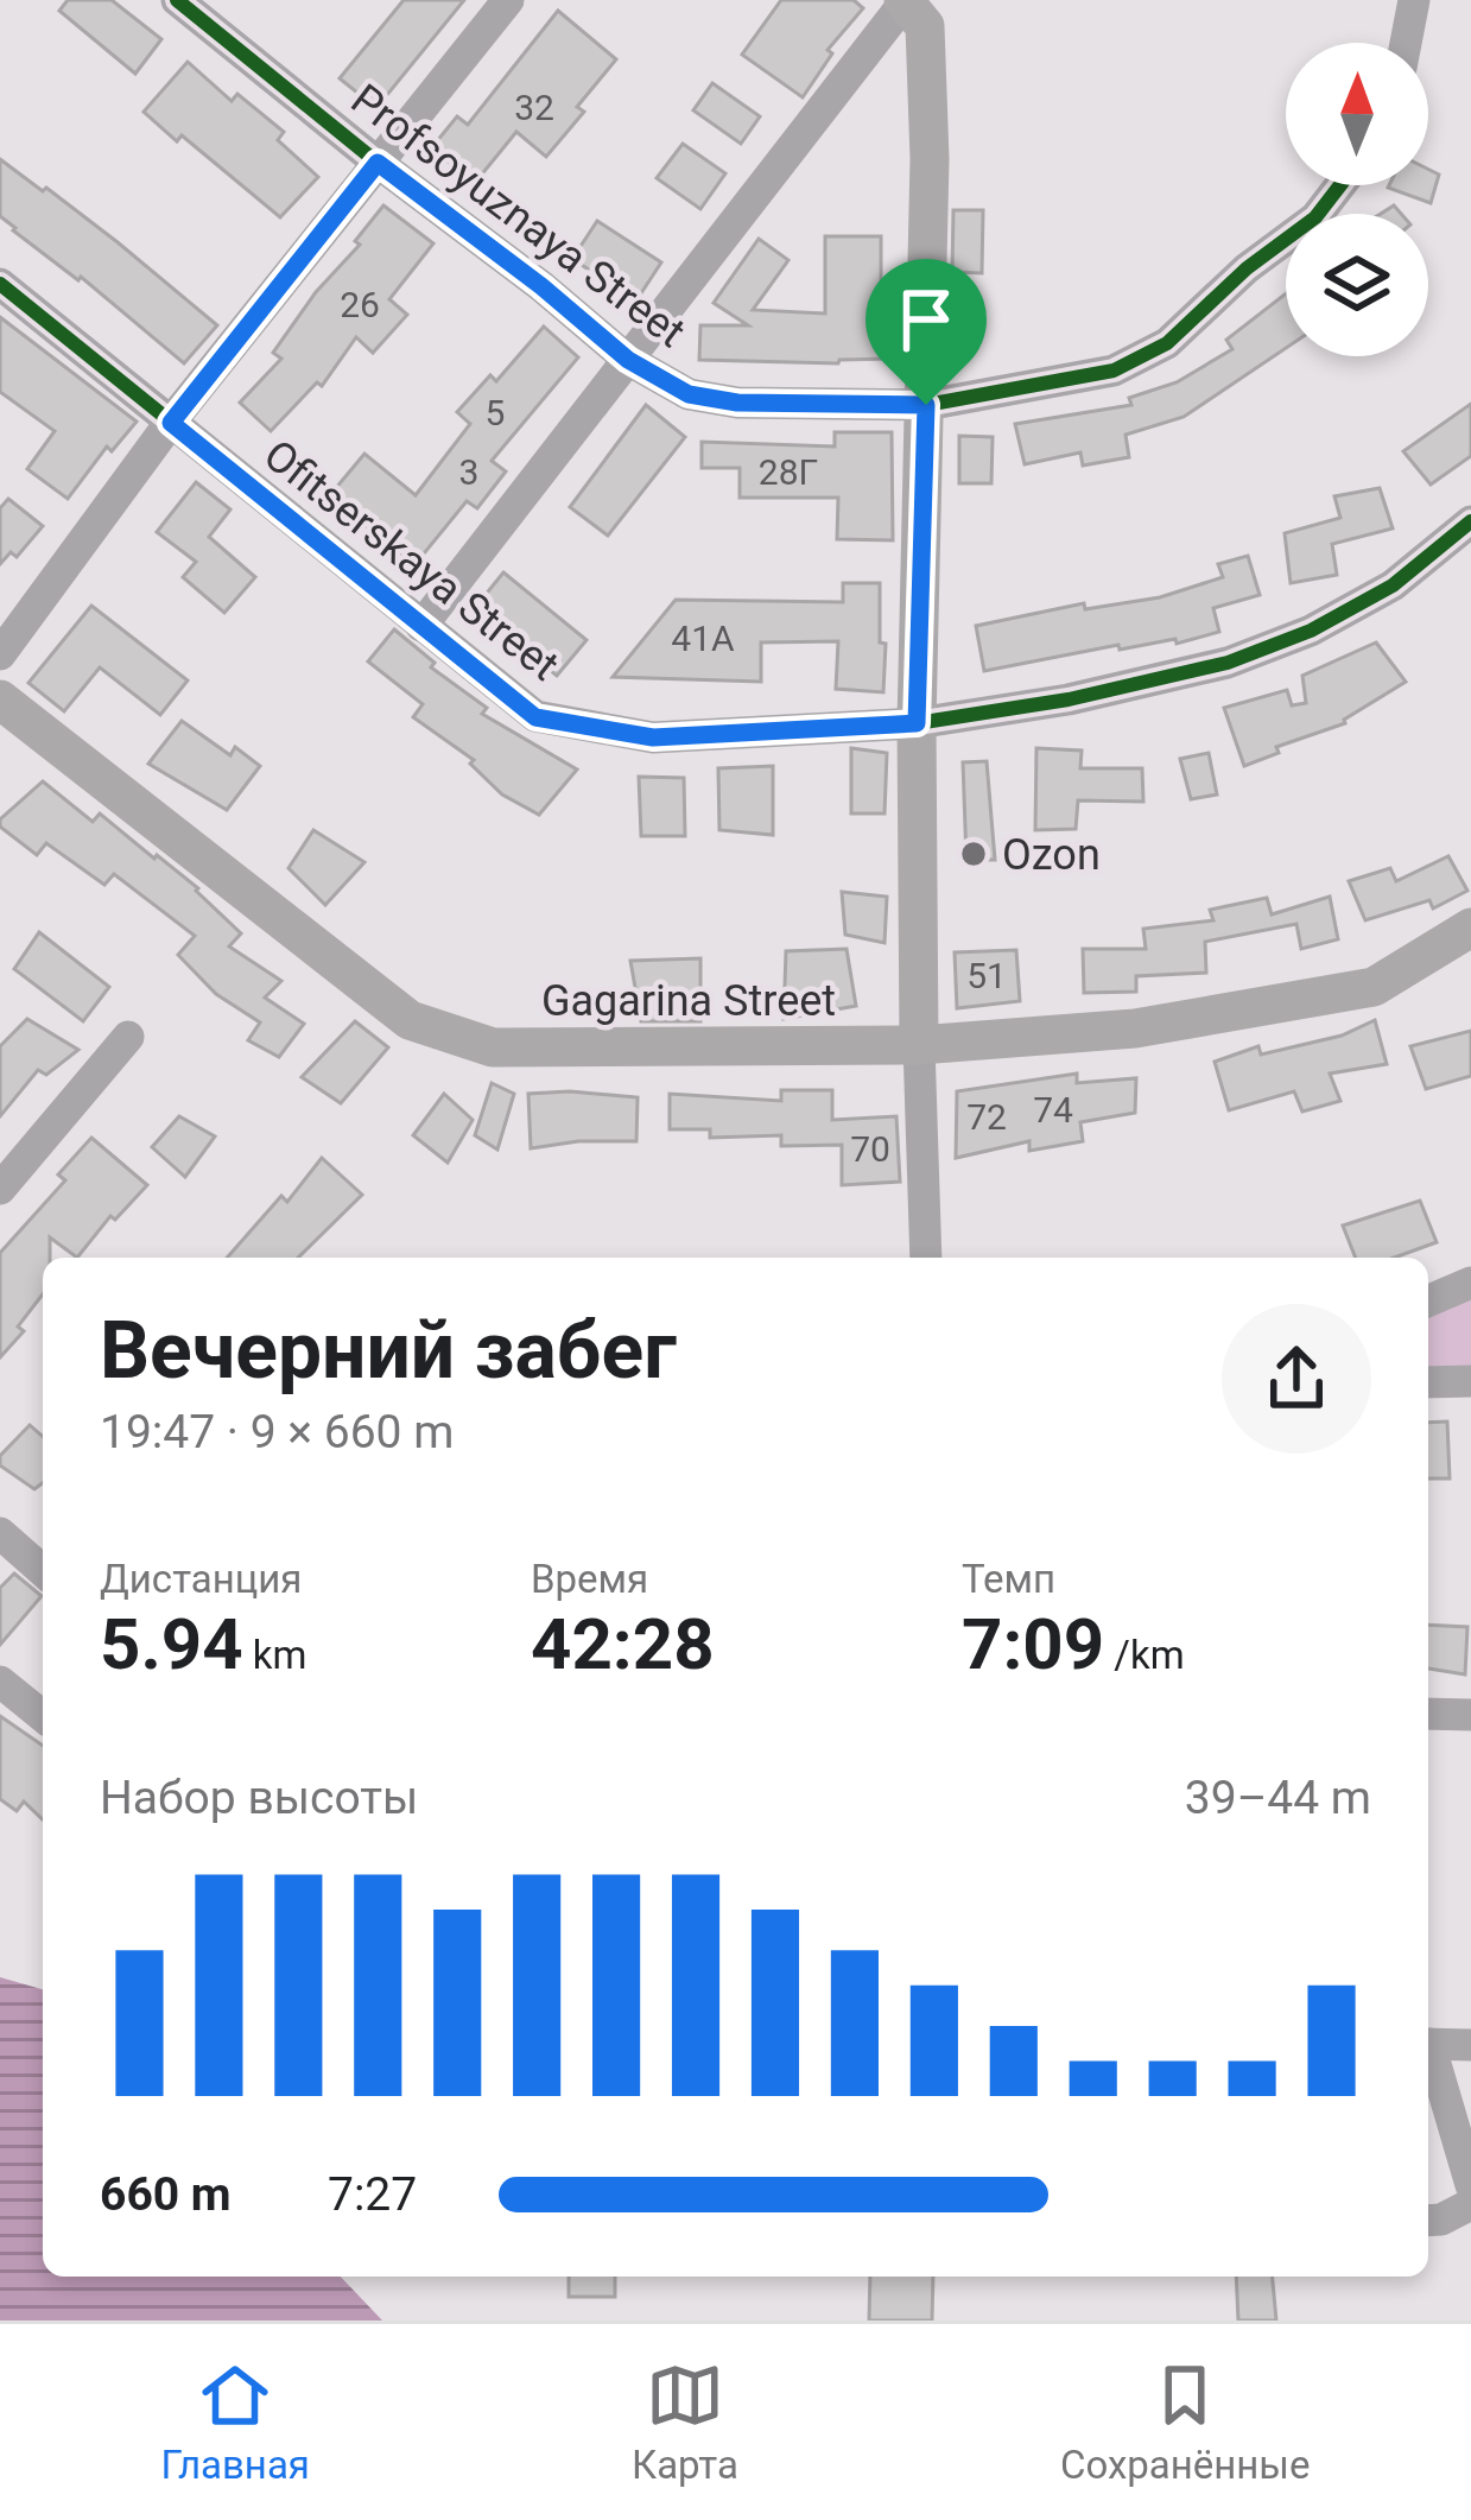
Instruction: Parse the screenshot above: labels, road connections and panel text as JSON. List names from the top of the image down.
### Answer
{
  "streets": {
    "main road": ["Gagarina Street"],
    "street": ["Profsoyuznaya Street", "Ofitserskaya Street"]
  },
  "places": ["Ozon"],
  "house_numbers": [
    "32",
    "26",
    "5",
    "3",
    "28Г",
    "41А",
    "51",
    "74",
    "72",
    "70"
  ],
  "north": "top",
  "page": {
    "heading": ["Вечерний забег", "19:47 · 9 × 660 m"],
    "stats": [
      ["Дистанция", "5.94 km"],
      ["Время", "42:28"],
      ["Темп", "7:09 /km"]
    ],
    "chart": ["Набор высоты", "39–44 m"],
    "list": [
      {
        "name": "660 m",
        "note": "7:27"
      }
    ],
    "tabs": ["Главная", "Карта", "Сохранённые"]
  }
}
